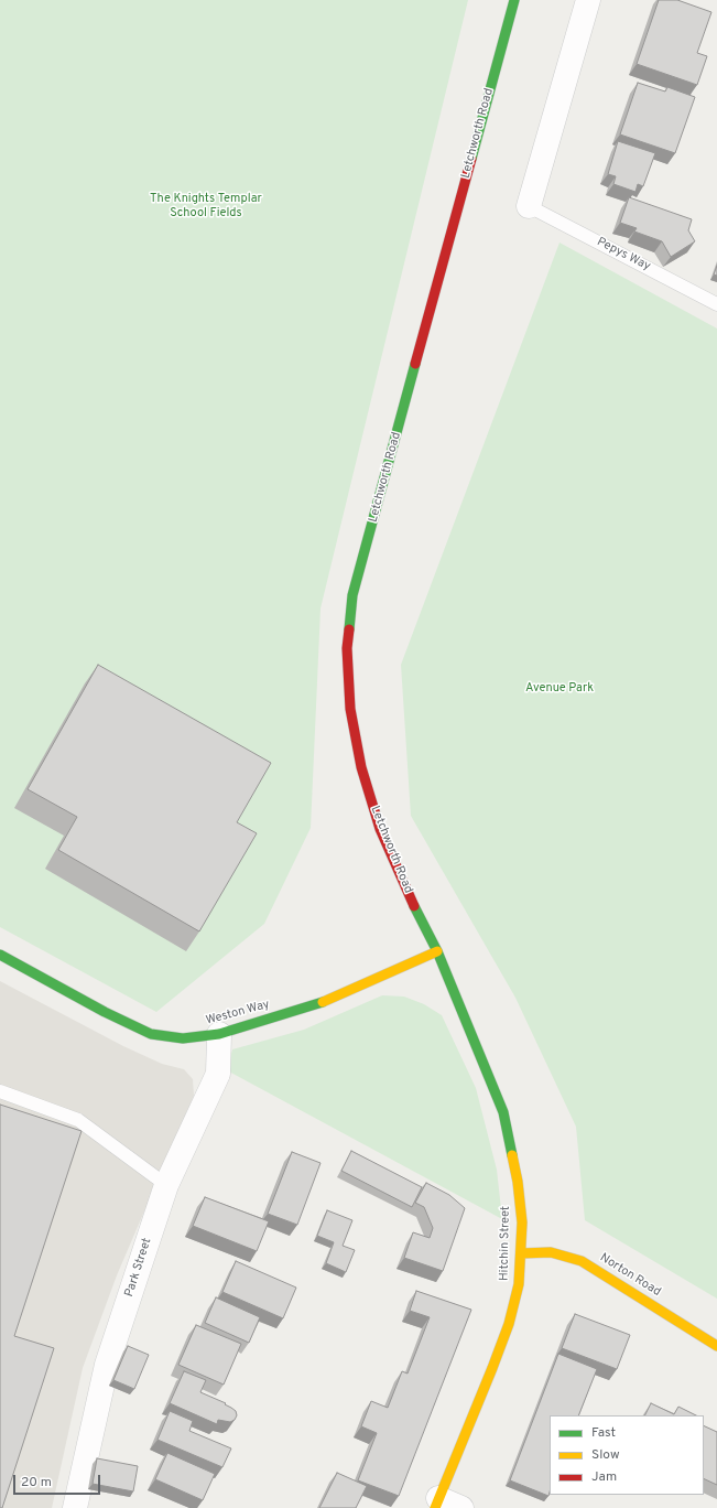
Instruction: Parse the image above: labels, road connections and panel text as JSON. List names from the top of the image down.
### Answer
{
  "streets": {
    "main road": [
      "Letchworth Road",
      "Weston Way",
      "Hitchin Street",
      "Norton Road"
    ],
    "street": ["Park Street"],
    "lane": ["Pepys Way"]
  },
  "crossings": [
    ["Letchworth Road", "Weston Way"],
    ["Letchworth Road", "Hitchin Street"],
    ["Weston Way", "Hitchin Street"],
    ["Weston Way", "Park Street"],
    ["Hitchin Street", "Norton Road"]
  ],
  "parks": ["The Knights Templar School Fields", "Avenue Park"],
  "legend": ["Fast", "Slow", "Jam"],
  "scale_bar": "20 m"
}
